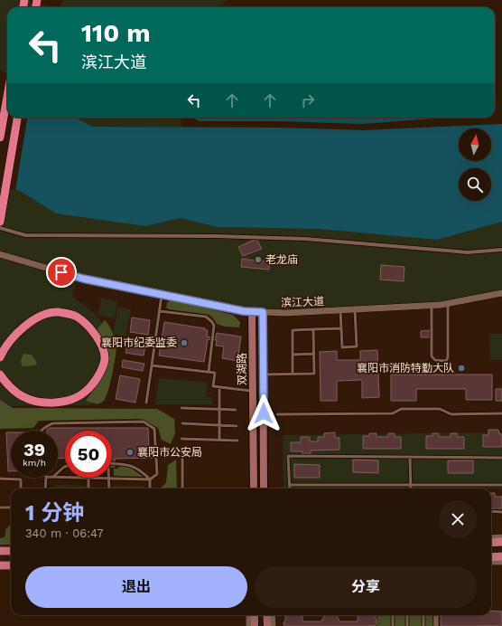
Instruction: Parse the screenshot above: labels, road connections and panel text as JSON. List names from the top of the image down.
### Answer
{
  "streets": {
    "main road": ["双湖路"],
    "street": ["滨江大道"]
  },
  "crossings": [
    ["滨江大道", "双湖路"]
  ],
  "places": [
    "老龙庙",
    "襄阳市纪委监委",
    "襄阳市消防特勤大队",
    "襄阳市公安局"
  ],
  "north": "top",
  "page": {
    "turn": ["110 m", "滨江大道"],
    "speed": "39 km/h",
    "limit": "50",
    "heading": ["1 分钟", "340 m · 06:47"],
    "buttons": ["退出", "分享"]
  }
}
